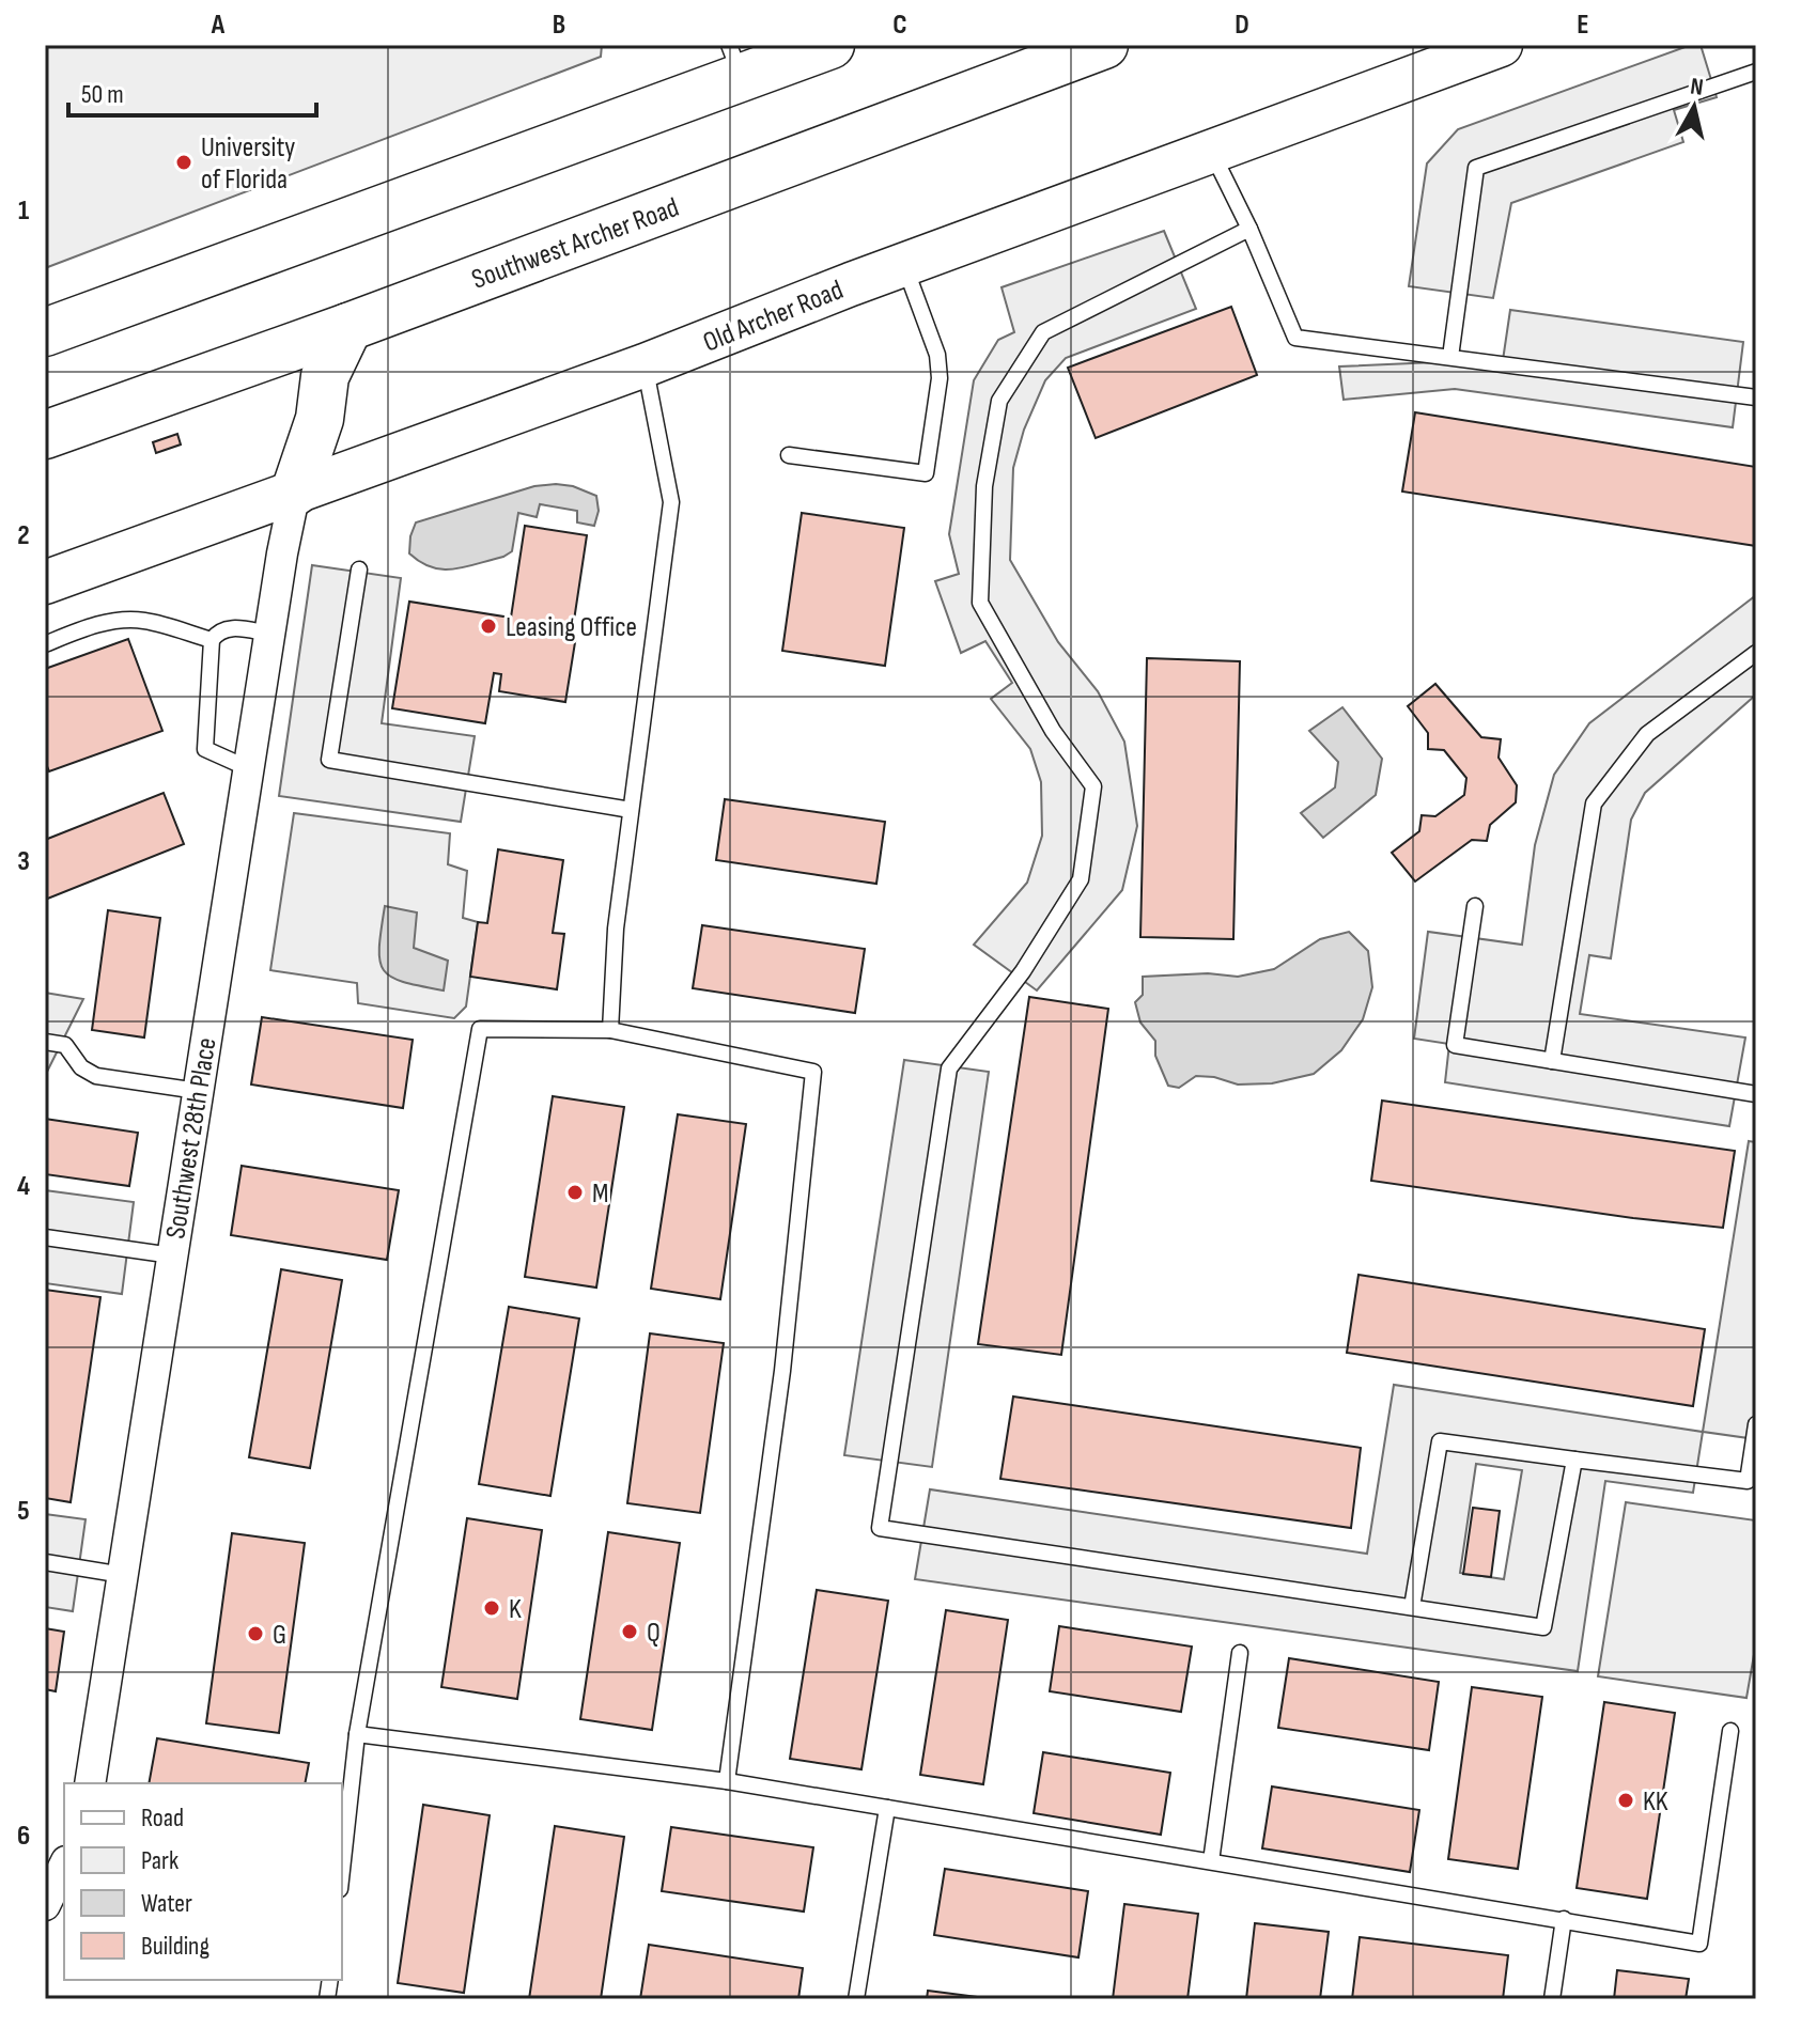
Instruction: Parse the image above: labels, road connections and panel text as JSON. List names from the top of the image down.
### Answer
{
  "streets": {
    "main road": ["Southwest Archer Road"],
    "street": ["Old Archer Road", "Southwest 28th Place"]
  },
  "crossings": [
    ["Old Archer Road", "Southwest 28th Place"]
  ],
  "places": [
    "University of Florida",
    "Leasing Office",
    "M",
    "K",
    "Q",
    "G",
    "KK"
  ],
  "legend": [
    "Road",
    "Park",
    "Water",
    "Building"
  ],
  "scale_bar": "50 m",
  "north": "top",
  "grid": {
    "columns": [
      "A",
      "B",
      "C",
      "D",
      "E"
    ],
    "rows": [
      "1",
      "2",
      "3",
      "4",
      "5",
      "6"
    ]
  }
}
